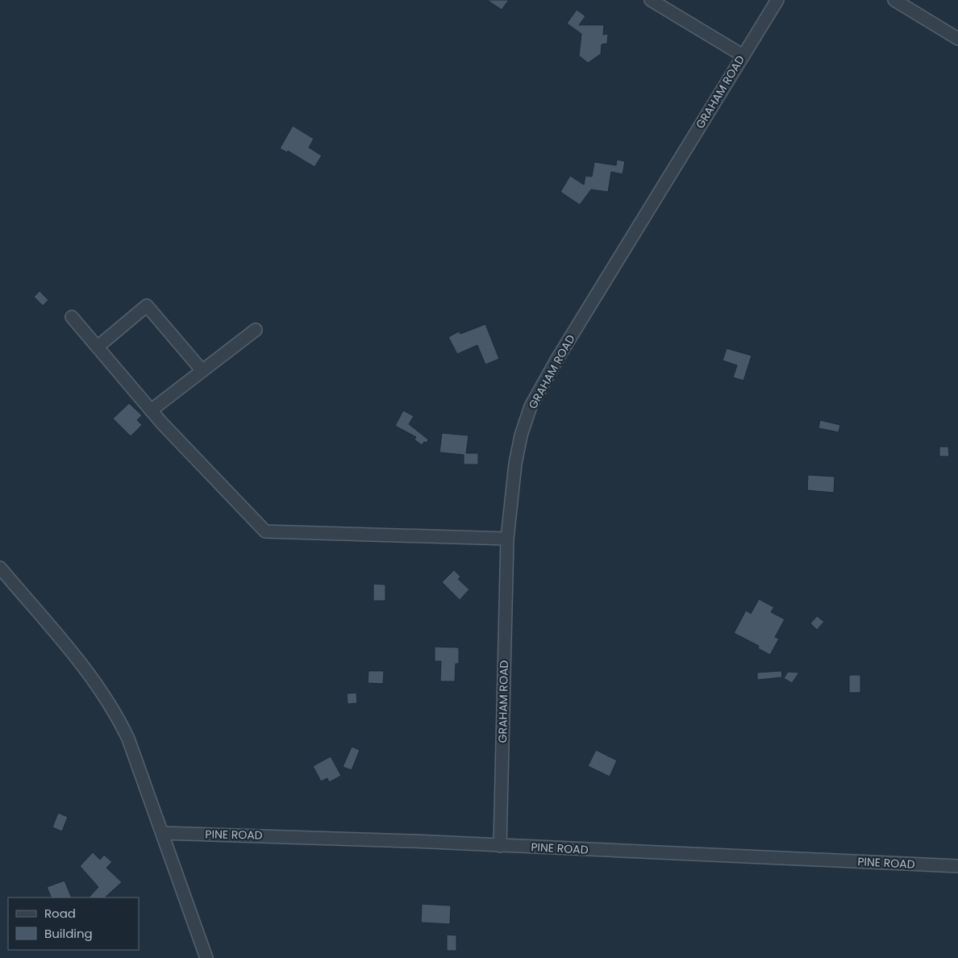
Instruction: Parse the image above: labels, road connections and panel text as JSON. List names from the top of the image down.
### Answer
{
  "streets": {
    "street": ["GRAHAM ROAD", "PINE ROAD"]
  },
  "crossings": [
    ["GRAHAM ROAD", "PINE ROAD"]
  ],
  "legend": ["Road", "Building"]
}
